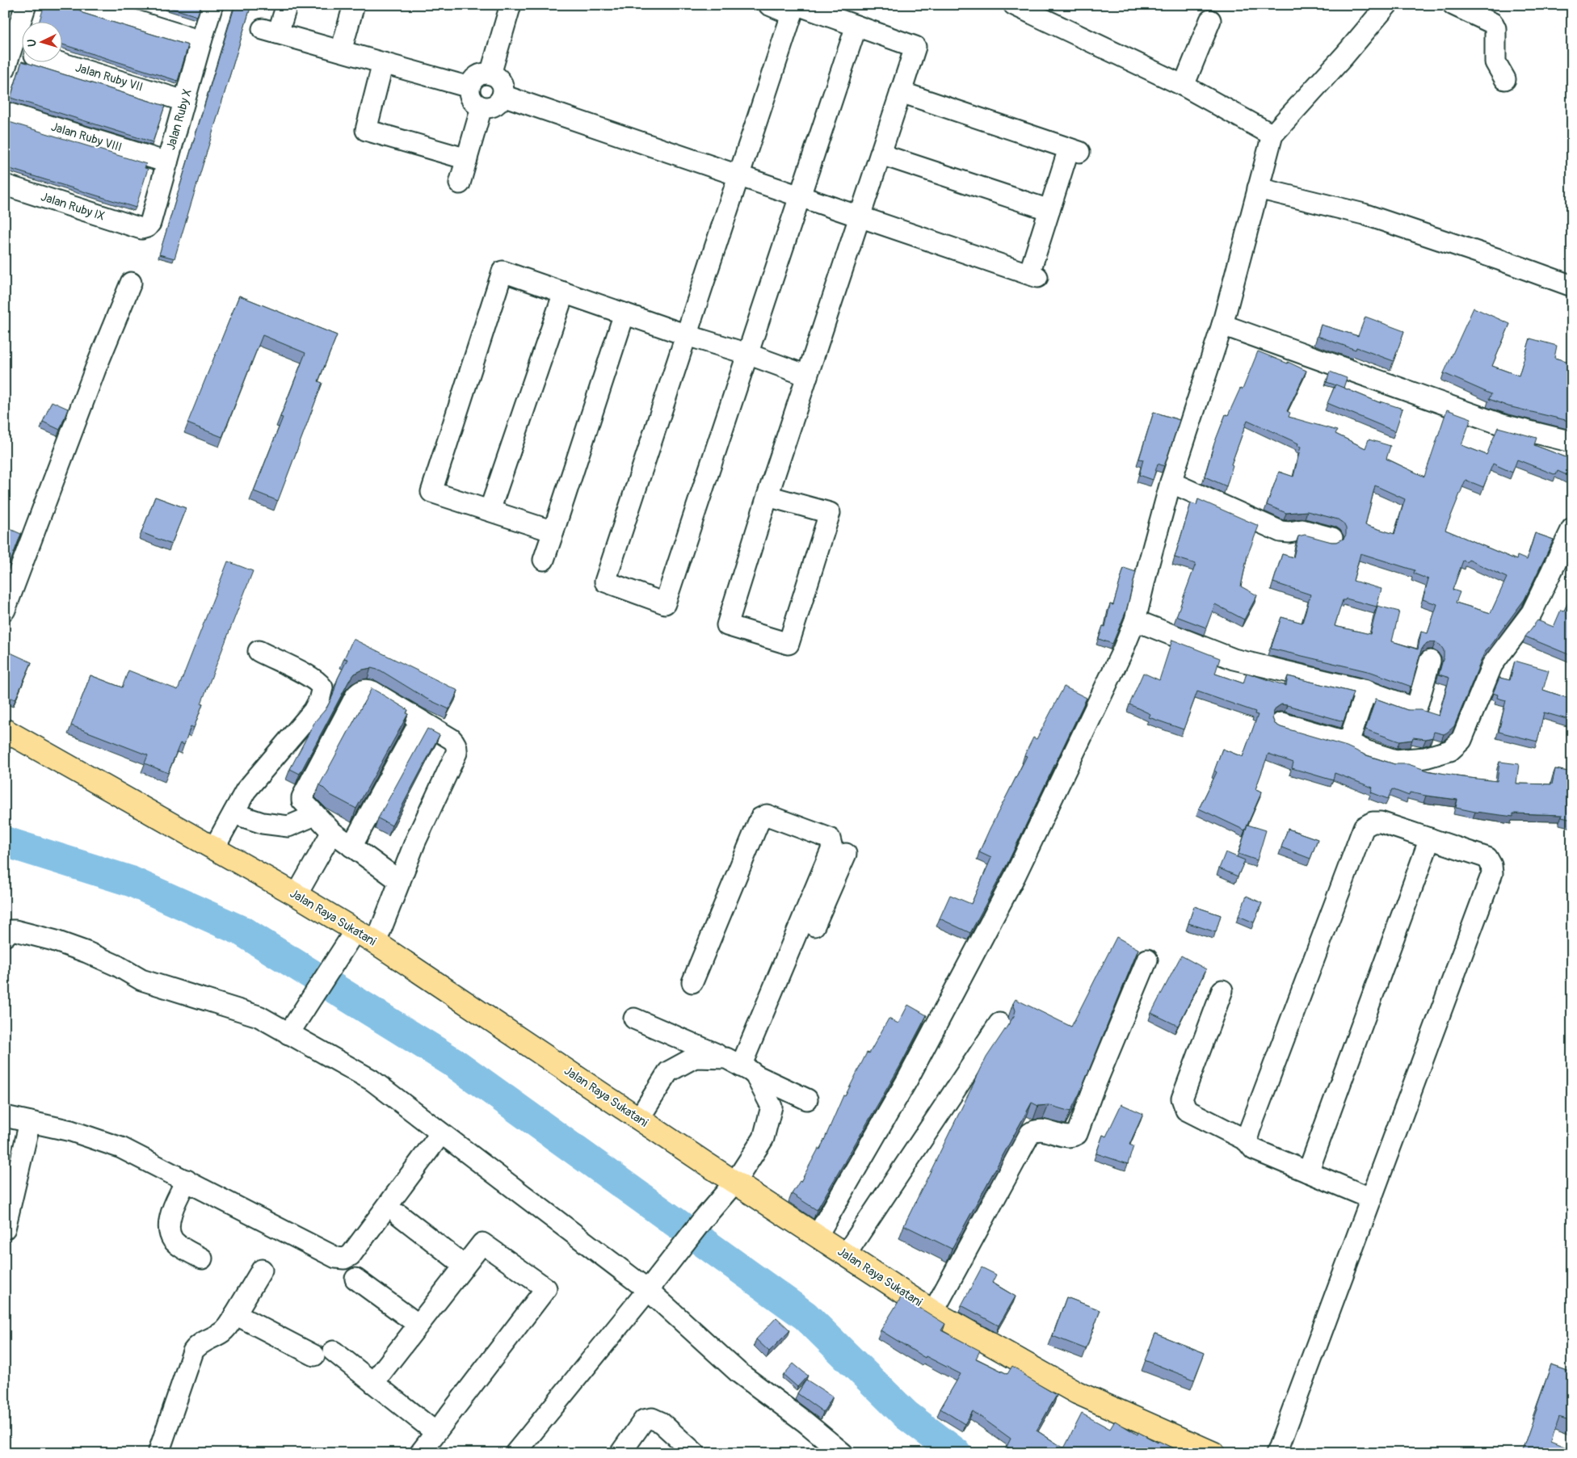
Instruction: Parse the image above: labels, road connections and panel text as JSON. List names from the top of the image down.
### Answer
{
  "streets": {
    "main road": ["Jalan Raya Sukatani"],
    "street": [
      "Jalan Ruby VII",
      "Jalan Ruby X",
      "Jalan Ruby VIII",
      "Jalan Ruby IX"
    ]
  },
  "crossings": [
    ["Jalan Ruby VII", "Jalan Ruby X"],
    ["Jalan Ruby X", "Jalan Ruby VIII"],
    ["Jalan Ruby X", "Jalan Ruby IX"]
  ],
  "north": "left"
}
